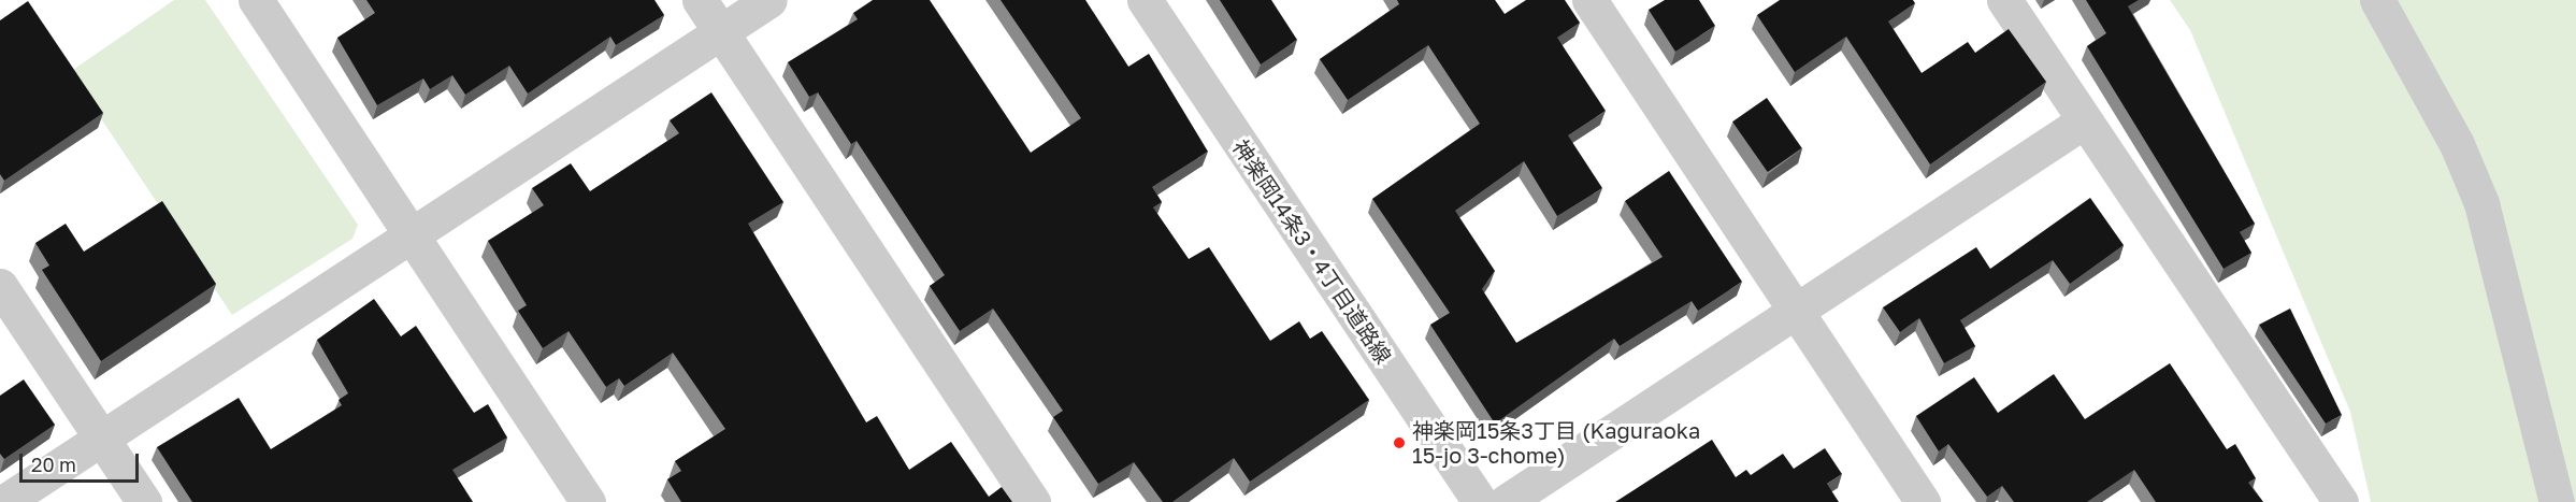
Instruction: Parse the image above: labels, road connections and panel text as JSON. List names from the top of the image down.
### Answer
{
  "streets": {
    "street": ["神楽岡14条3・4丁目道路線"]
  },
  "places": ["神楽岡15条3丁目 (Kaguraoka 15-jo 3-chome)"],
  "scale_bar": "20 m"
}
